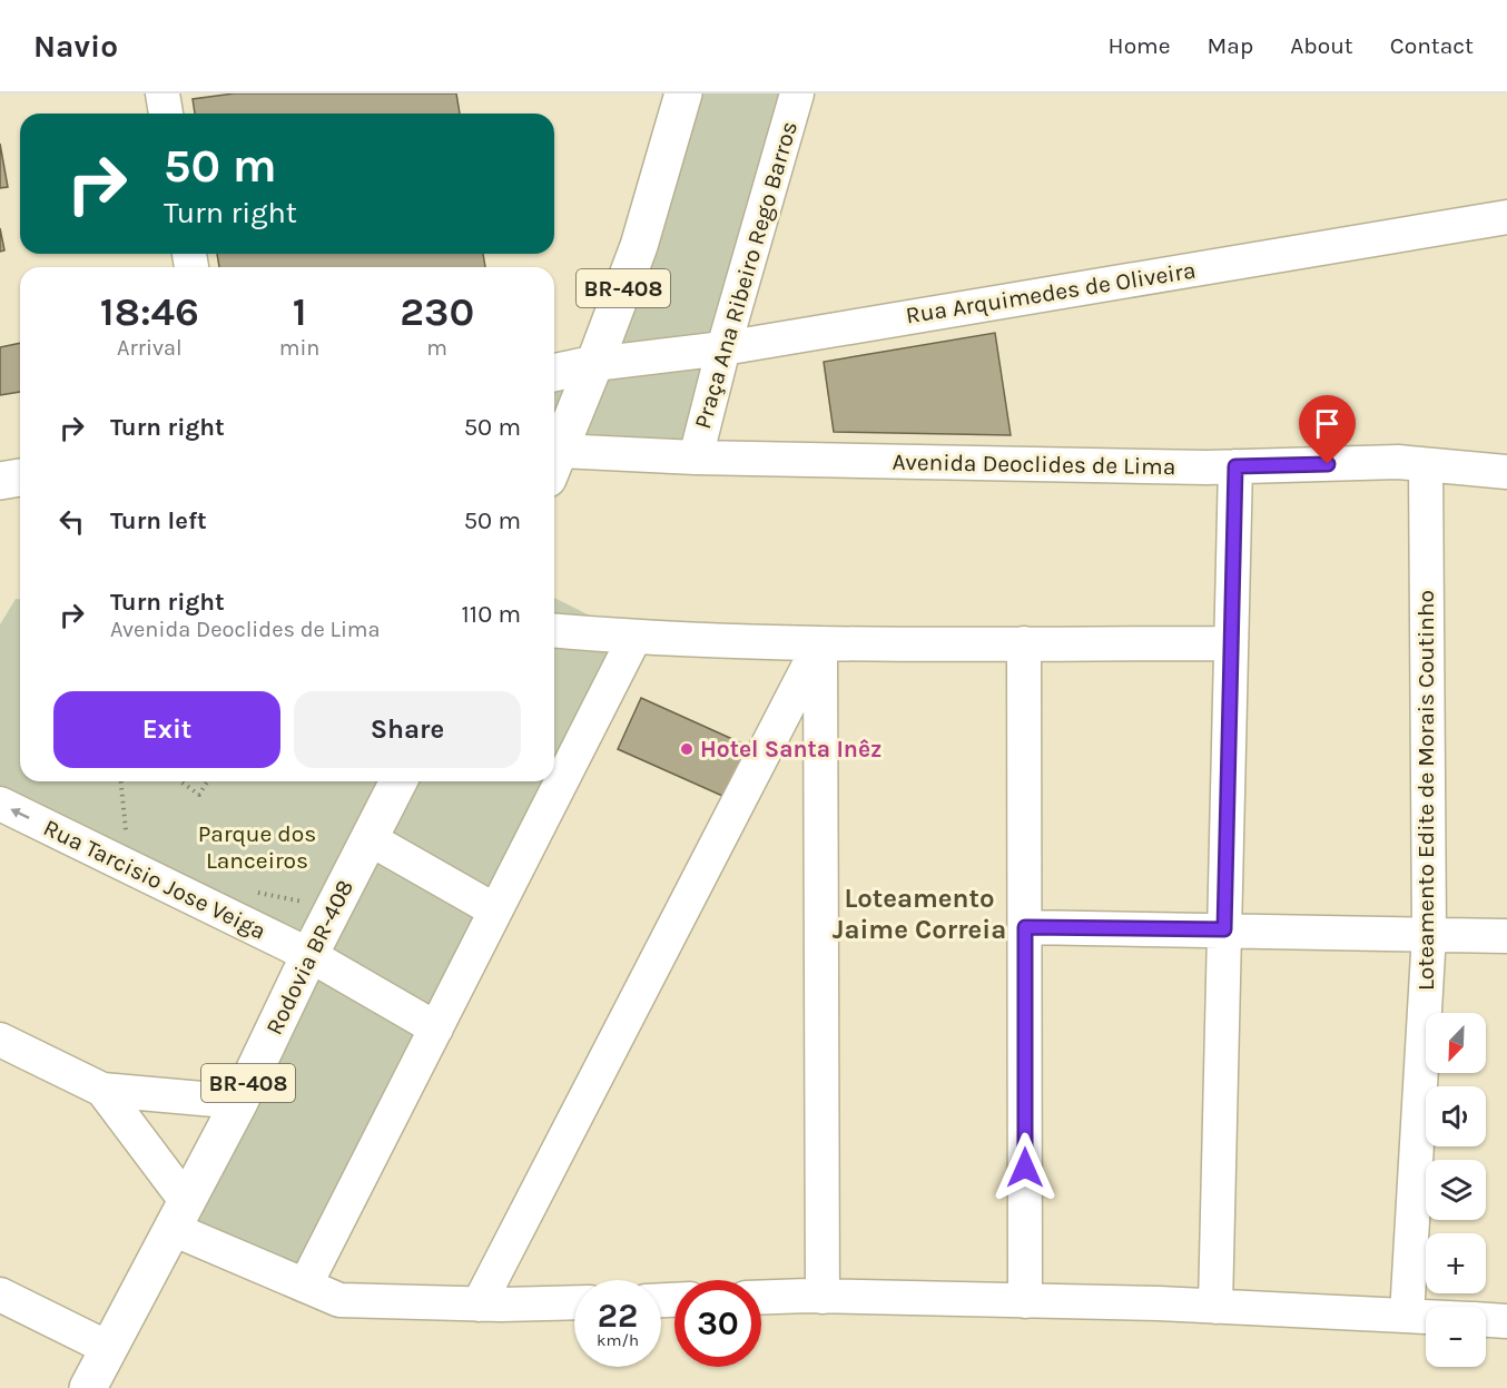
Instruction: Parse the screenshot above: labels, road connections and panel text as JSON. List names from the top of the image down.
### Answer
{
  "streets": {
    "main road": ["BR-408", "Rodovia BR-408"],
    "street": [
      "Praça Ana Ribeiro Rego Barros",
      "Rua Arquimedes de Oliveira",
      "Avenida Deoclides de Lima",
      "Loteamento Edite de Morais Coutinho",
      "Rua Tarcisio Jose Veiga"
    ]
  },
  "crossings": [
    ["Praça Ana Ribeiro Rego Barros", "Rua Arquimedes de Oliveira"],
    ["Praça Ana Ribeiro Rego Barros", "Avenida Deoclides de Lima"],
    ["BR-408", "Rua Arquimedes de Oliveira"],
    ["Avenida Deoclides de Lima", "Loteamento Edite de Morais Coutinho"],
    ["Rua Tarcisio Jose Veiga", "Rodovia BR-408"]
  ],
  "districts": ["Loteamento Jaime Correia"],
  "parks": ["Parque dos Lanceiros"],
  "places": ["Hotel Santa Inêz"],
  "north": "bottom left",
  "page": {
    "header": "Navio",
    "nav": [
      "Home",
      "Map",
      "About",
      "Contact"
    ],
    "turn": ["50 m", "Turn right"],
    "eta": [
      "18:46",
      "Arrival",
      "1",
      "min",
      "230",
      "m"
    ],
    "list": [
      {
        "name": "Turn right",
        "value": "50 m"
      },
      {
        "name": "Turn left",
        "value": "50 m"
      },
      {
        "name": "Turn right",
        "note": "Avenida Deoclides de Lima",
        "value": "110 m"
      }
    ],
    "buttons": ["Exit", "Share"],
    "map_buttons": ["+", "−"],
    "speed": "22 km/h",
    "limit": "30"
  }
}
